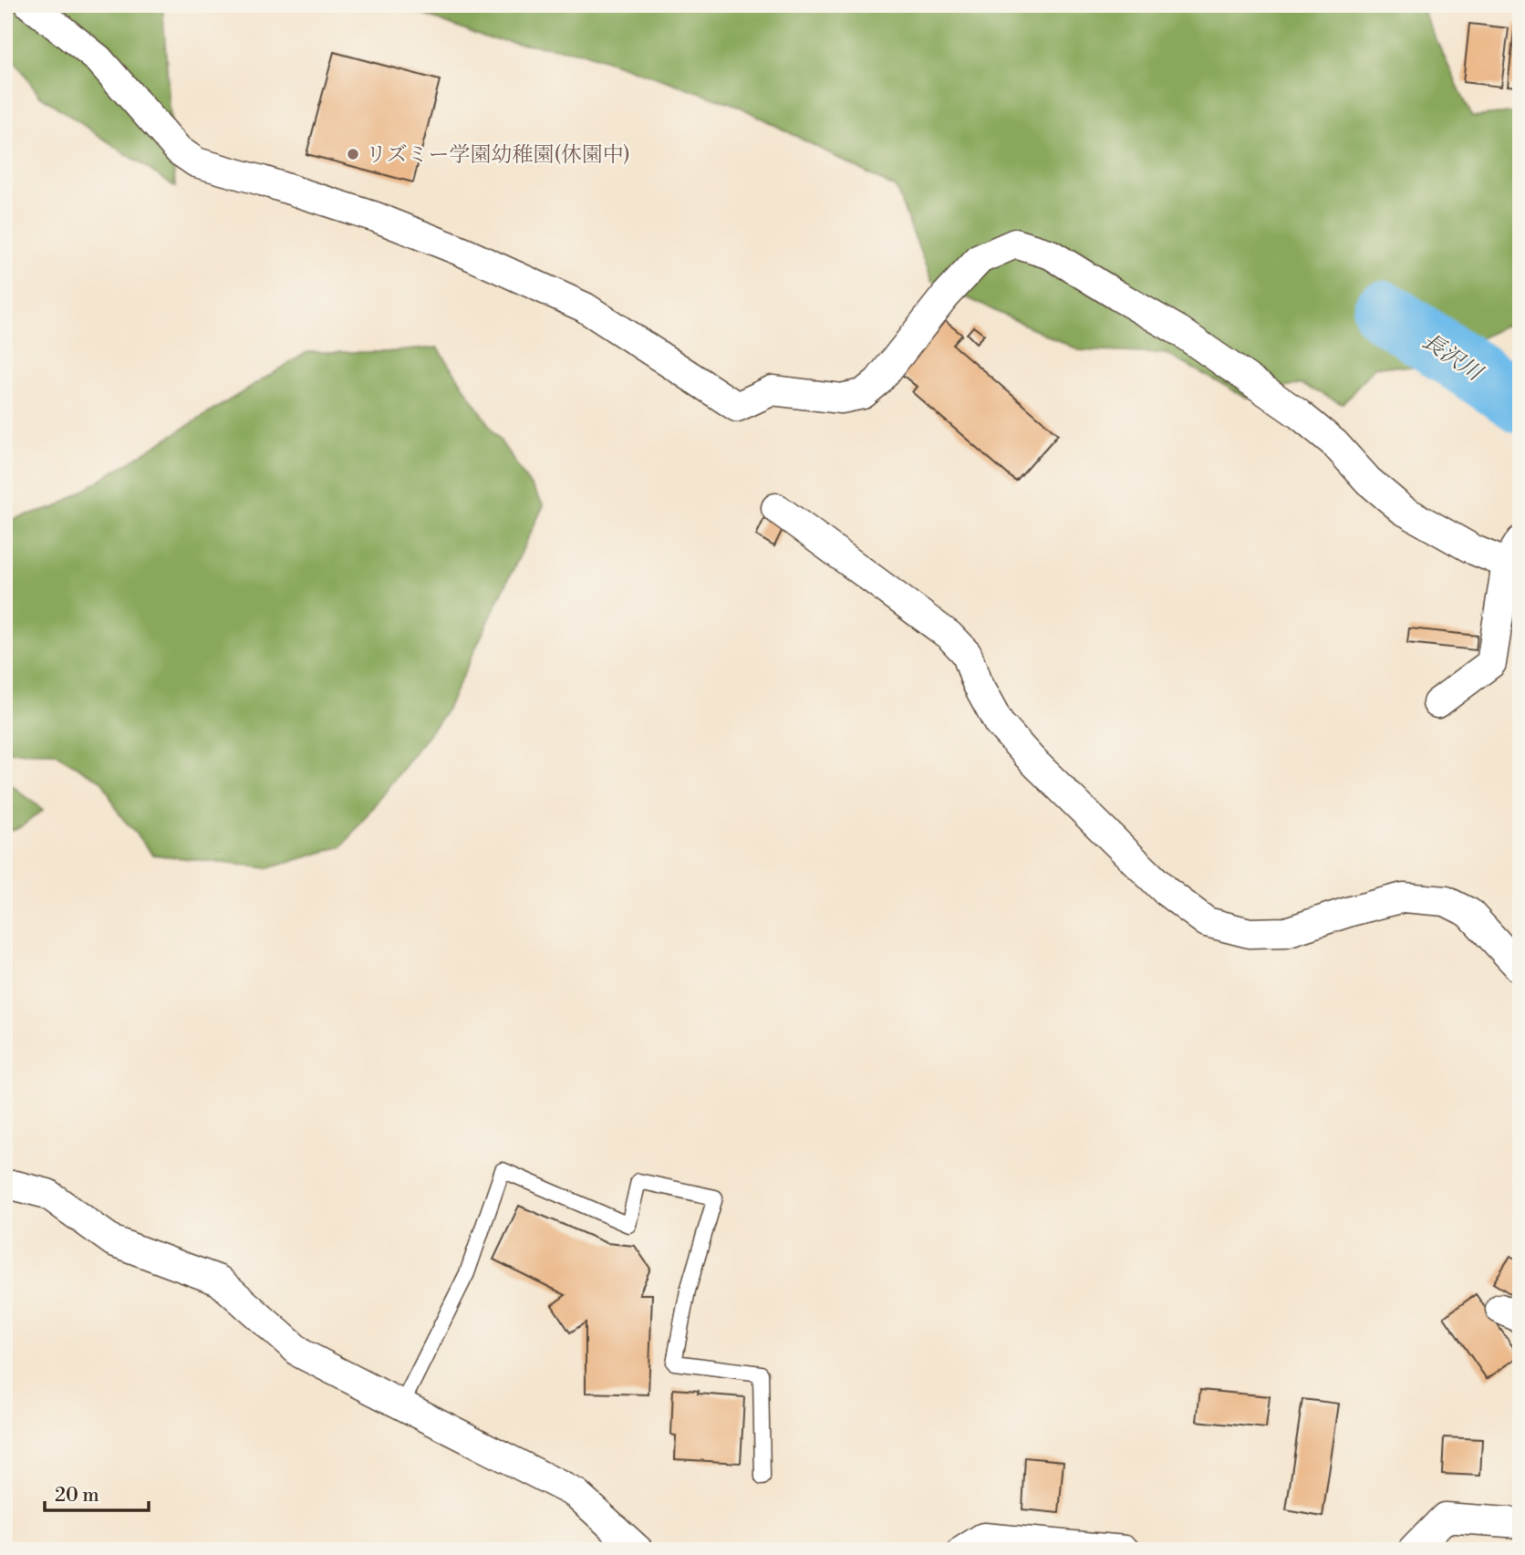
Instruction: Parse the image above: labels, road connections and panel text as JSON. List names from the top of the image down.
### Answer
{
  "water": ["長沢川"],
  "places": ["リズミー学園幼稚園(休園中)"],
  "scale_bar": "20 m"
}
